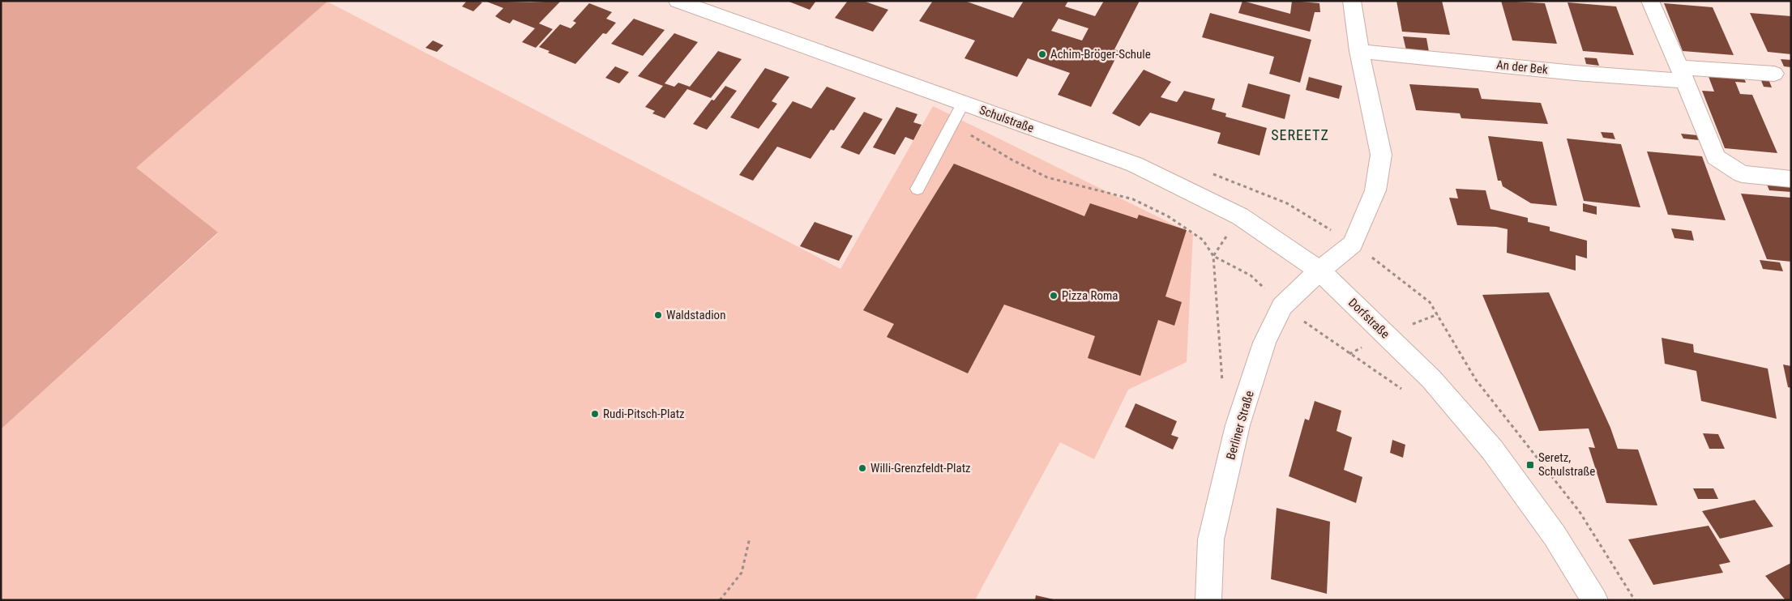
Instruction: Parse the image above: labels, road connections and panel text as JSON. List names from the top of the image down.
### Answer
{
  "streets": {
    "street": [
      "An der Bek",
      "Schulstraße",
      "Dorfstraße",
      "Berliner Straße"
    ]
  },
  "crossings": [
    ["Schulstraße", "Dorfstraße"],
    ["Schulstraße", "Berliner Straße"],
    ["Dorfstraße", "Berliner Straße"]
  ],
  "districts": ["SEREETZ"],
  "places": {
    "other": [
      "Achim-Bröger-Schule",
      "Pizza Roma",
      "Waldstadion",
      "Rudi-Pitsch-Platz",
      "Willi-Grenzfeldt-Platz"
    ],
    "transit": ["Seretz, Schulstraße"]
  }
}
